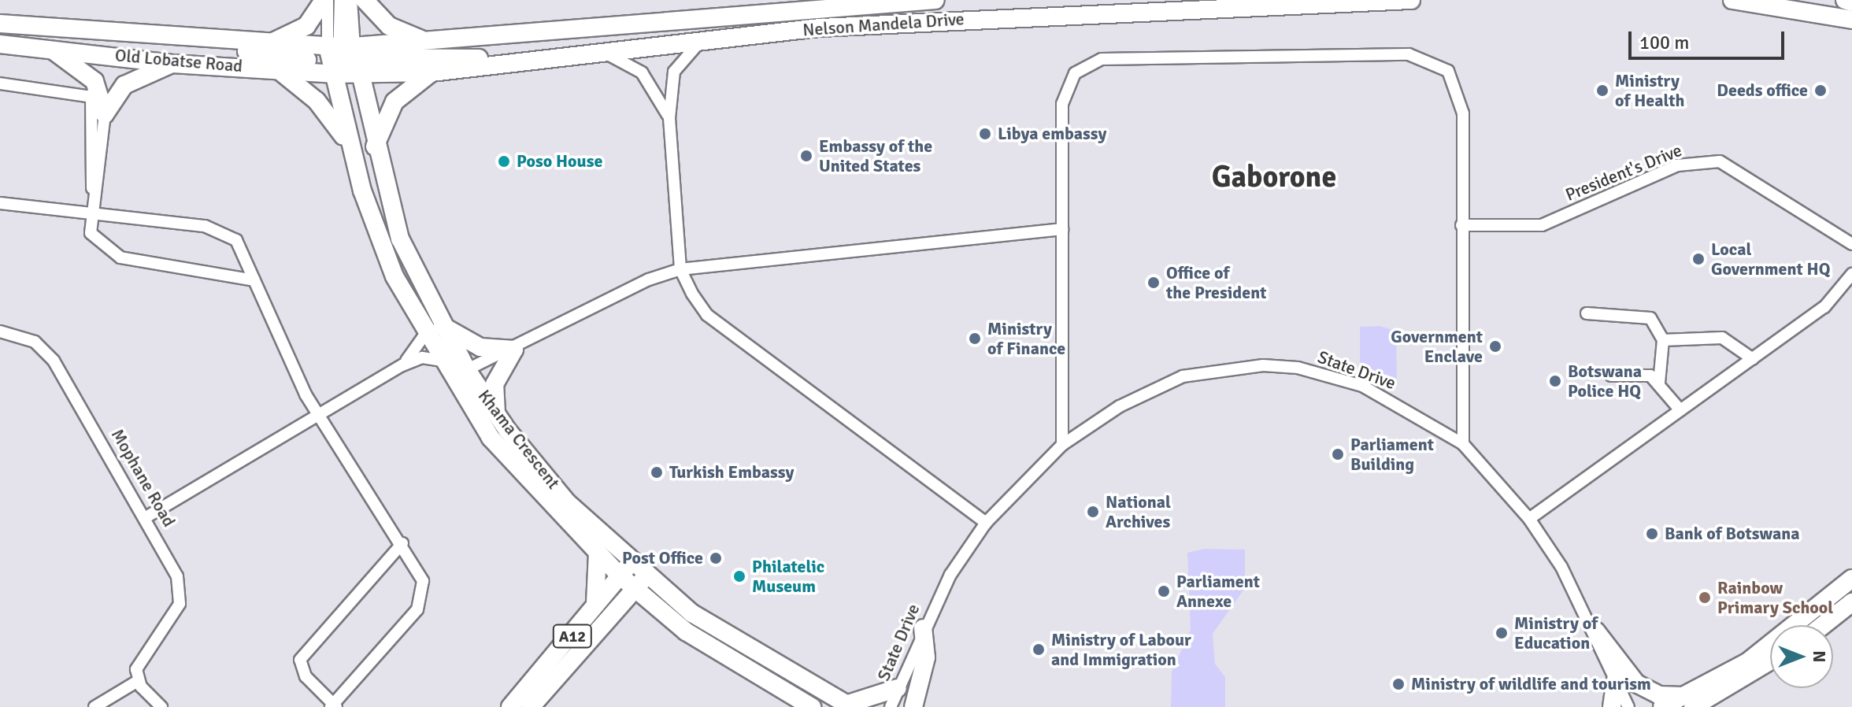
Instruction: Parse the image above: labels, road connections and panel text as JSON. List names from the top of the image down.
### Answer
{
  "streets": {
    "main road": [
      "Nelson Mandela Drive",
      "Old Lobatse Road",
      "Khama Crescent",
      "A12"
    ],
    "street": ["President's Drive", "State Drive", "Mophane Road"]
  },
  "crossings": [
    ["Nelson Mandela Drive", "Old Lobatse Road"],
    ["Nelson Mandela Drive", "Khama Crescent"],
    ["Old Lobatse Road", "Khama Crescent"],
    ["Khama Crescent", "A12"]
  ],
  "districts": ["Gaborone"],
  "places": [
    "Ministry of Health",
    "Deeds office",
    "Libya embassy",
    "Embassy of the United States",
    "Poso House",
    "Local Government HQ",
    "Office of the President",
    "Ministry of Finance",
    "Government Enclave",
    "Botswana Police HQ",
    "Parliament Building",
    "Turkish Embassy",
    "National Archives",
    "Bank of Botswana",
    "Post Office",
    "Philatelic Museum",
    "Parliament Annexe",
    "Rainbow Primary School",
    "Ministry of Education",
    "Ministry of Labour and Immigration",
    "Ministry of wildlife and tourism"
  ],
  "scale_bar": "100 m",
  "north": "right"
}
